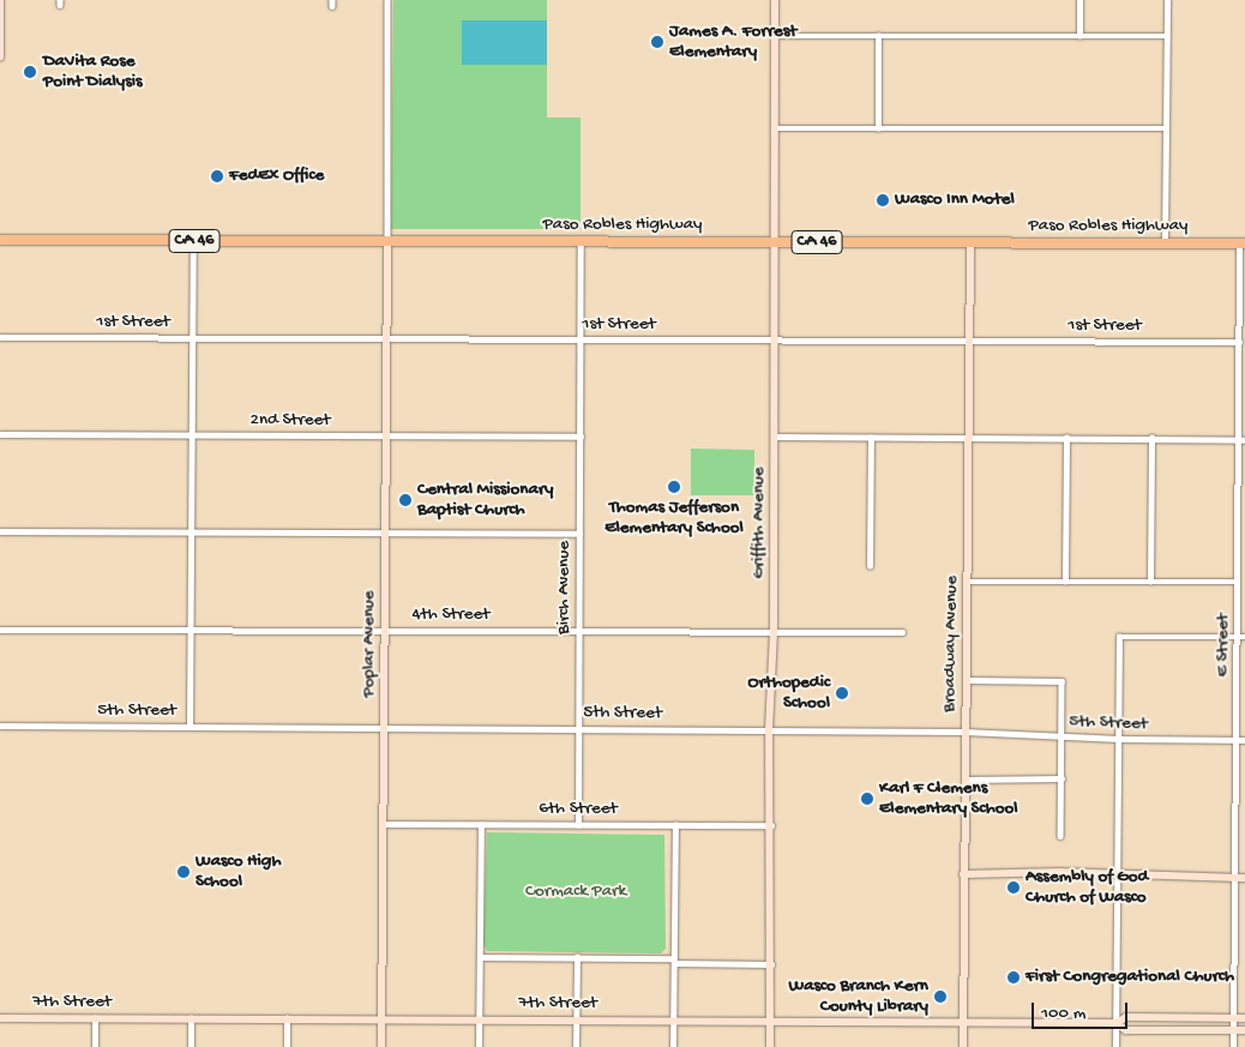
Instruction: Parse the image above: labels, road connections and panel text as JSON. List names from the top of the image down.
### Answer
{
  "streets": {
    "highway": ["Paso Robles Highway", "CA 46"],
    "street": [
      "1st Street",
      "2nd Street",
      "Griffith Avenue",
      "Birch Avenue",
      "4th Street",
      "Poplar Avenue",
      "Broadway Avenue",
      "E Street",
      "5th Street",
      "6th Street",
      "7th Street"
    ]
  },
  "crossings": [
    ["Paso Robles Highway", "Griffith Avenue"],
    ["Paso Robles Highway", "Birch Avenue"],
    ["Paso Robles Highway", "Poplar Avenue"],
    ["Paso Robles Highway", "Broadway Avenue"],
    ["Paso Robles Highway", "E Street"],
    ["1st Street", "Griffith Avenue"],
    ["1st Street", "Birch Avenue"],
    ["1st Street", "Poplar Avenue"],
    ["1st Street", "Broadway Avenue"],
    ["1st Street", "E Street"],
    ["2nd Street", "Birch Avenue"],
    ["2nd Street", "Poplar Avenue"],
    ["Griffith Avenue", "4th Street"],
    ["Griffith Avenue", "5th Street"],
    ["Griffith Avenue", "6th Street"],
    ["Griffith Avenue", "7th Street"],
    ["Birch Avenue", "4th Street"],
    ["Birch Avenue", "5th Street"],
    ["Birch Avenue", "6th Street"],
    ["4th Street", "Poplar Avenue"],
    ["Poplar Avenue", "5th Street"],
    ["Poplar Avenue", "6th Street"],
    ["Poplar Avenue", "7th Street"],
    ["Broadway Avenue", "5th Street"],
    ["Broadway Avenue", "7th Street"],
    ["E Street", "5th Street"],
    ["E Street", "7th Street"]
  ],
  "parks": ["Cormack Park"],
  "places": [
    "James A. Forrest Elementary",
    "DaVita Rose Point Dialysis",
    "FedEx Office",
    "Wasco Inn Motel",
    "Thomas Jefferson Elementary School",
    "Central Missionary Baptist Church",
    "Orthopedic School",
    "Karl F Clemens Elementary School",
    "Wasco High School",
    "Assembly of God Church of Wasco",
    "First Congregational Church",
    "Wasco Branch Kern County Library"
  ],
  "scale_bar": "100 m"
}
